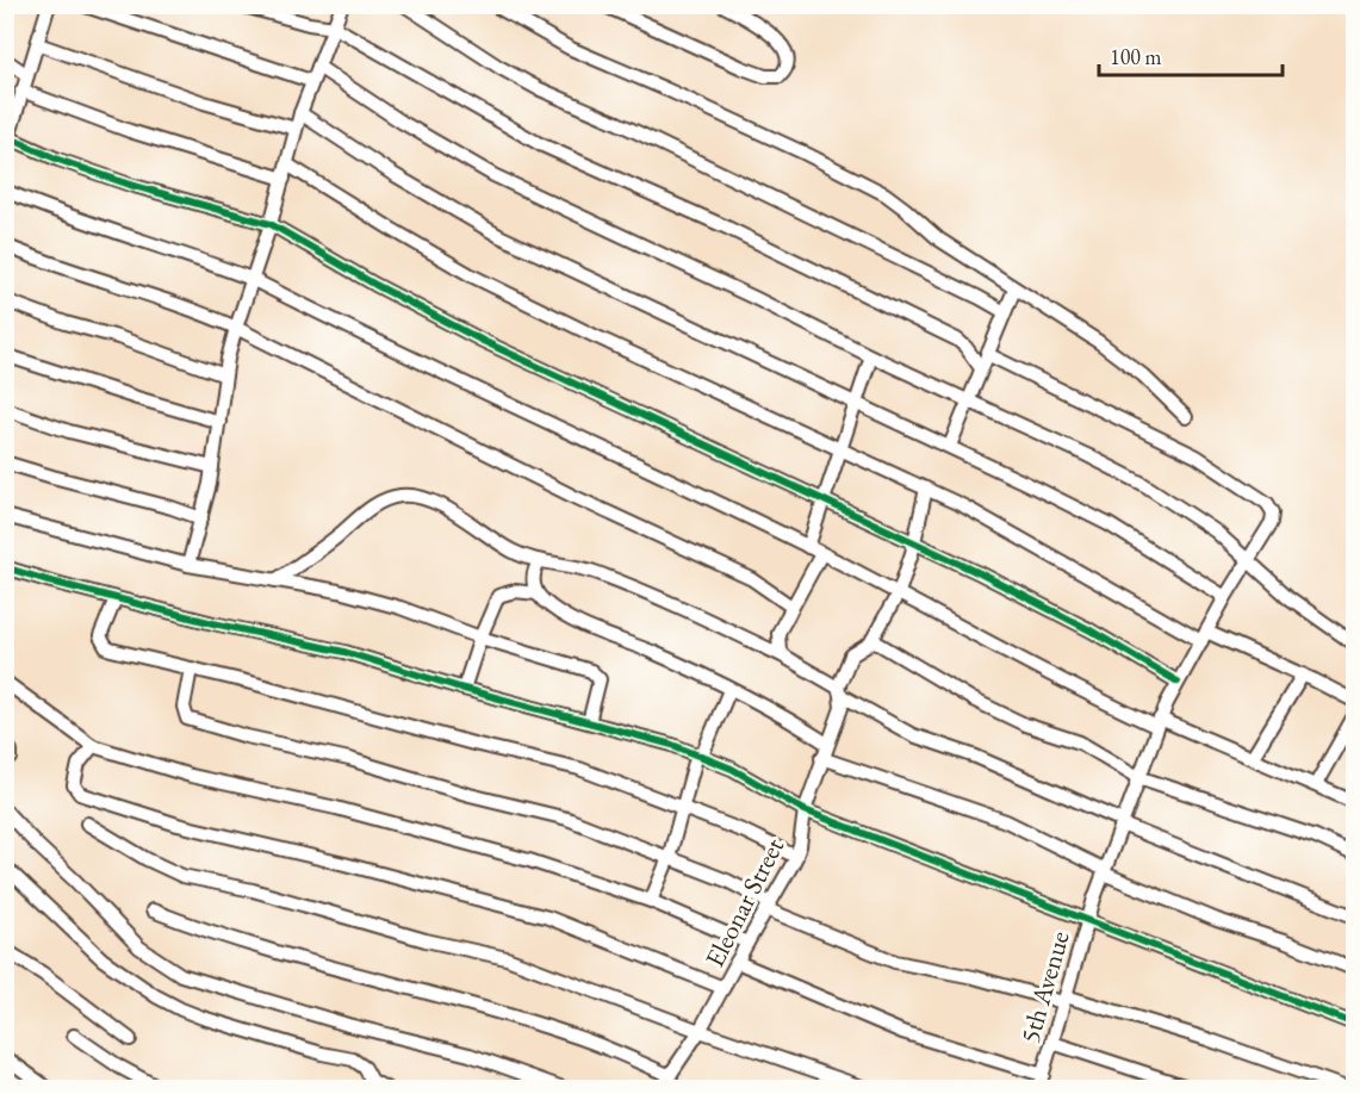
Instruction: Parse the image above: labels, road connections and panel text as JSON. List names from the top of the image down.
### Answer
{
  "streets": {
    "street": ["Eleonar Street", "5th Avenue"]
  },
  "scale_bar": "100 m"
}
